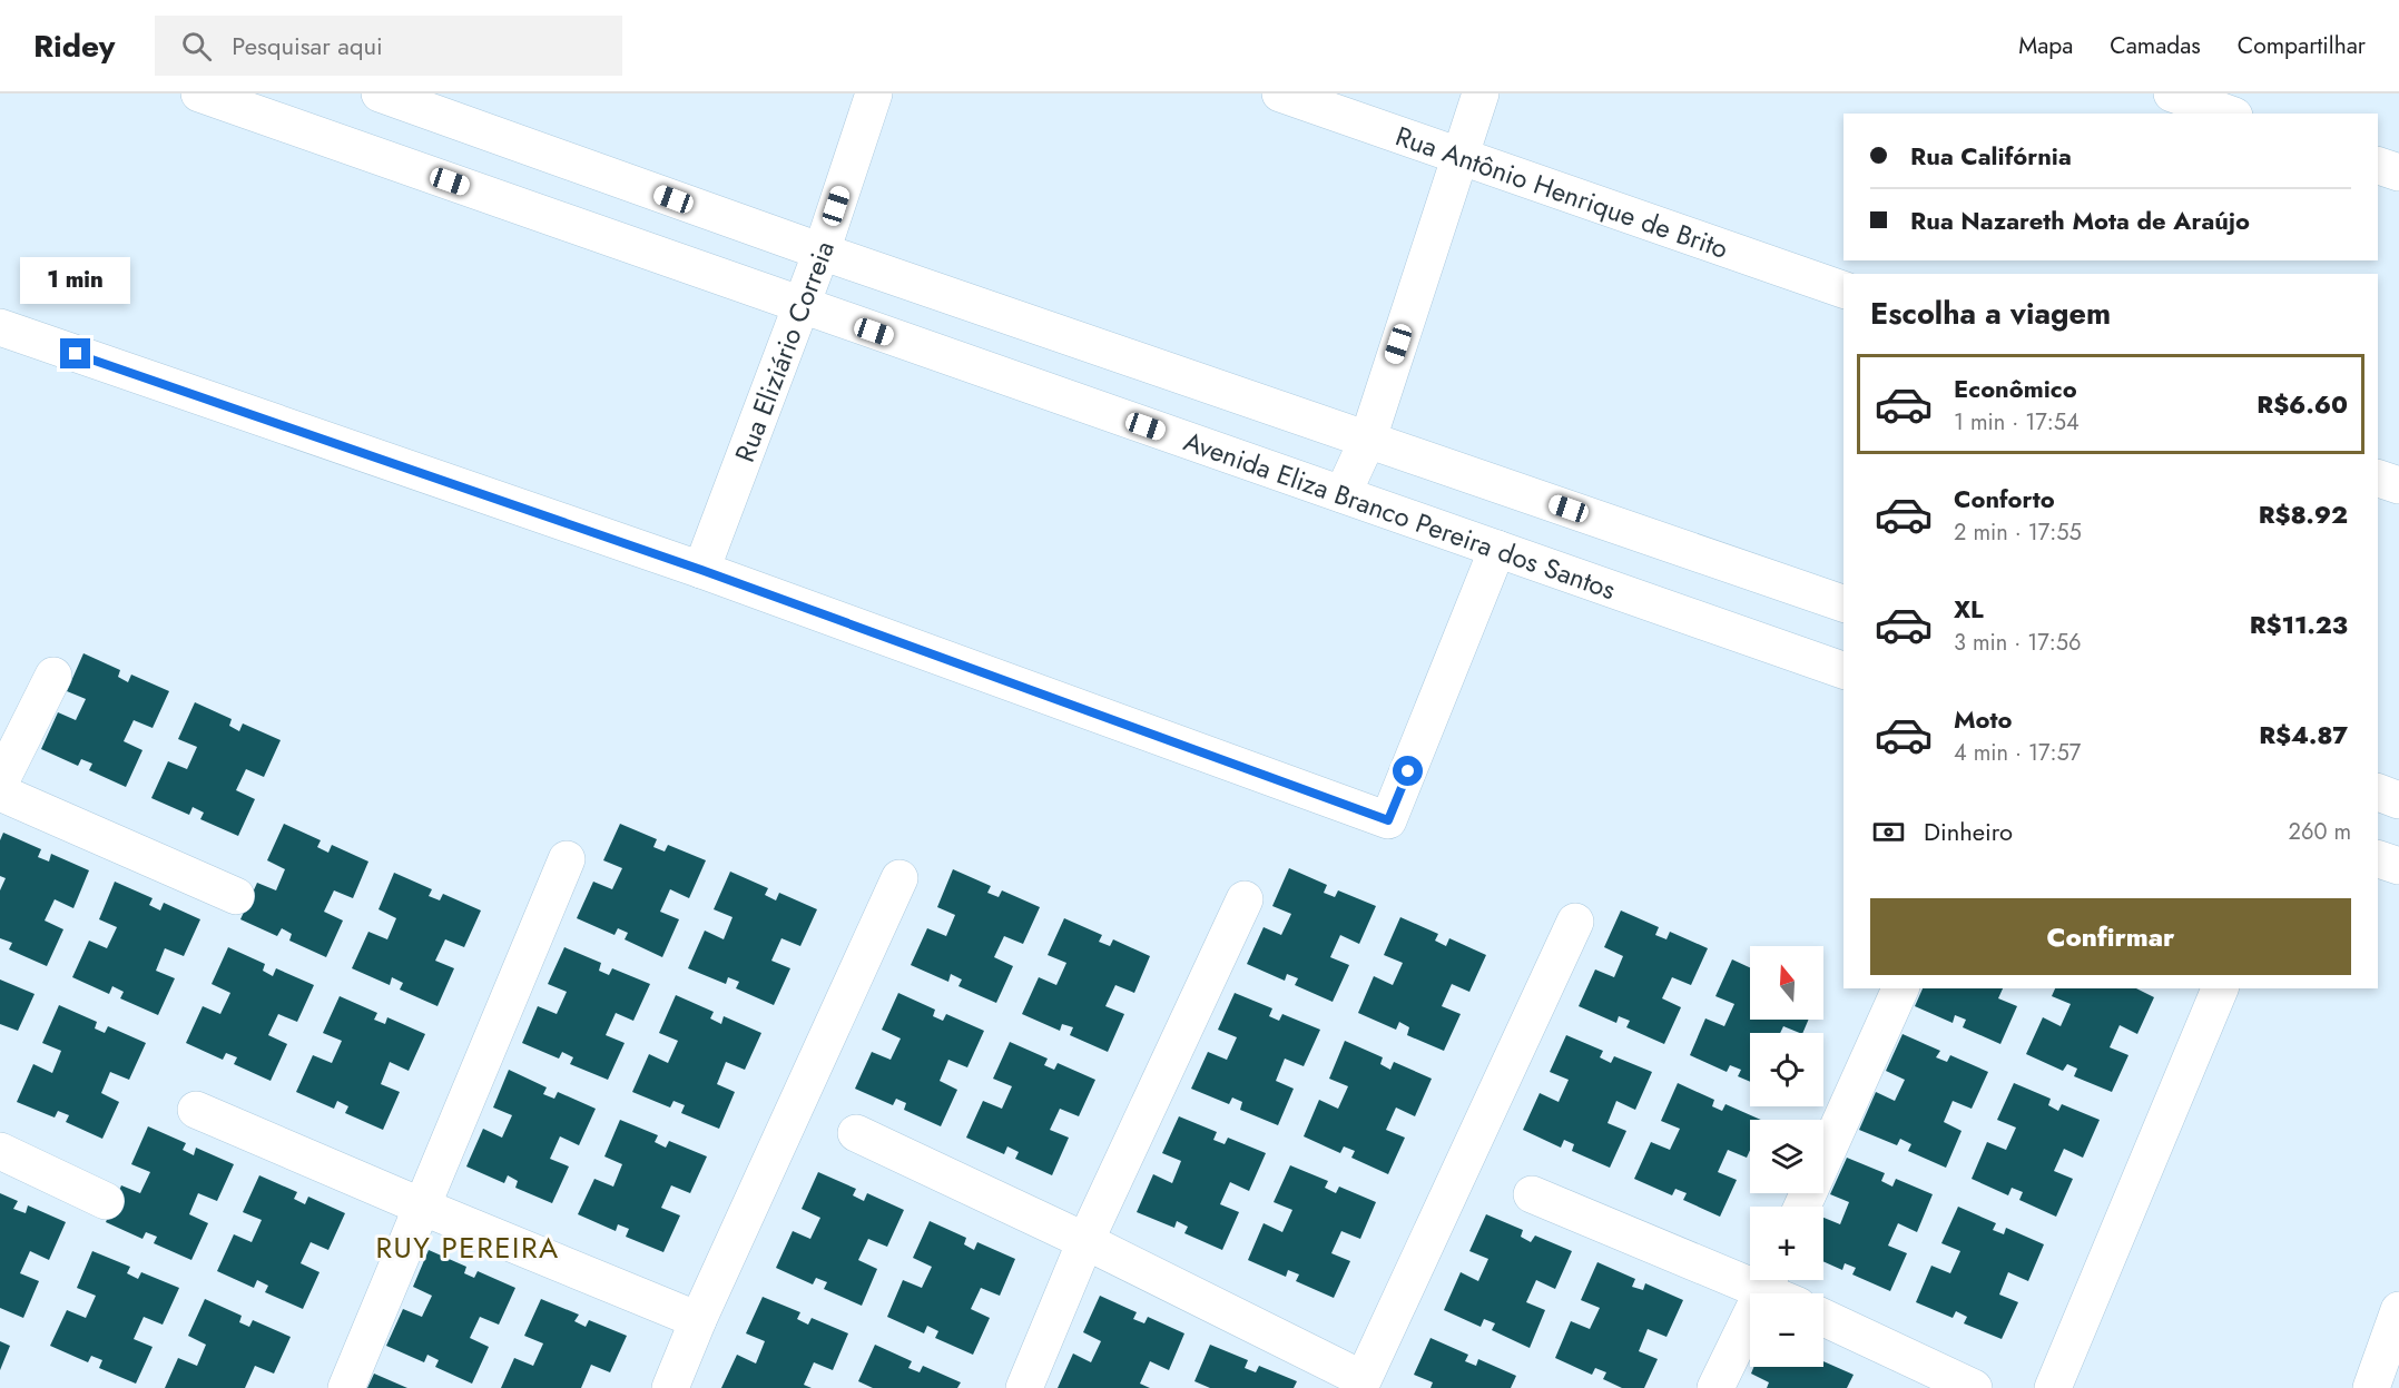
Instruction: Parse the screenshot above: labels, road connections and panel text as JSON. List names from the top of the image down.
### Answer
{
  "streets": {
    "street": ["Rua Antônio Henrique de Brito", "Rua Eliziário Correia", "Avenida Eliza Branco Pereira dos Santos"]
  },
  "crossings": [
    ["Rua Eliziário Correia", "Avenida Eliza Branco Pereira dos Santos"]
  ],
  "districts": ["RUY PEREIRA"],
  "north": "top",
  "page": {
    "header": "Ridey",
    "search": "Pesquisar aqui",
    "nav": ["Mapa", "Camadas", "Compartilhar"],
    "banner": ["Rua Califórnia", "Rua Nazareth Mota de Araújo"],
    "bubble": "1 min",
    "heading": "Escolha a viagem",
    "list": [
      {
        "name": "Econômico",
        "note": "1 min · 17:54",
        "value": "R$6.60"
      },
      {
        "name": "Conforto",
        "note": "2 min · 17:55",
        "value": "R$8.92"
      },
      {
        "name": "XL",
        "note": "3 min · 17:56",
        "value": "R$11.23"
      },
      {
        "name": "Moto",
        "note": "4 min · 17:57",
        "value": "R$4.87"
      }
    ],
    "pay": ["Dinheiro", "260 m"],
    "buttons": "Confirmar",
    "map_buttons": ["+", "−"]
  }
}
